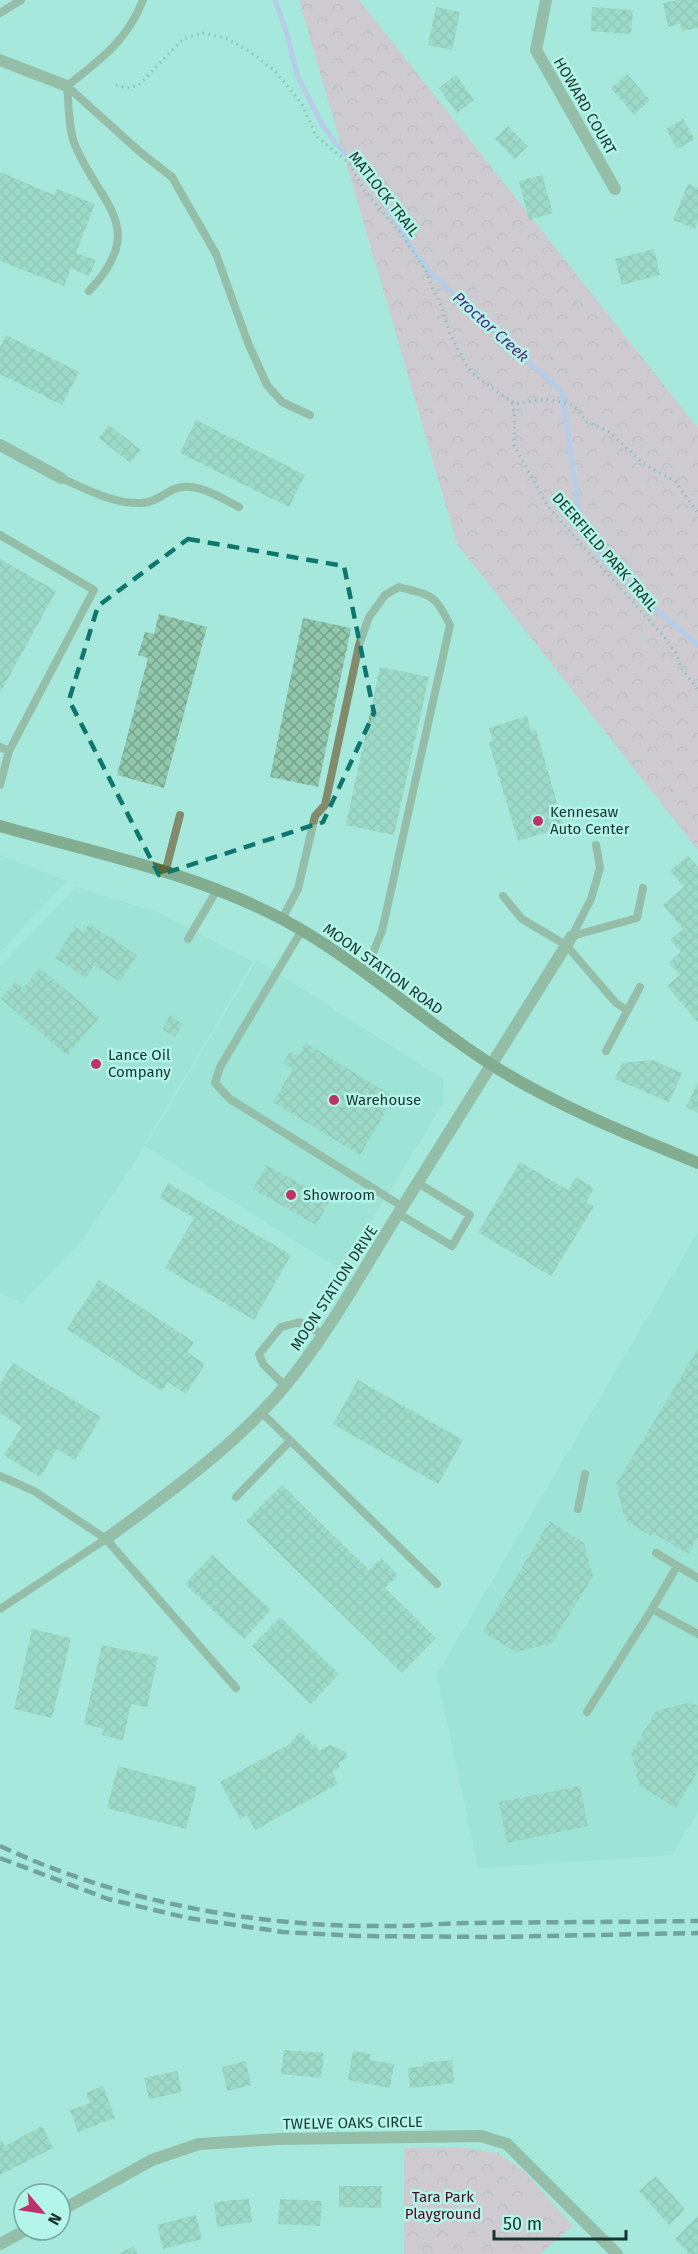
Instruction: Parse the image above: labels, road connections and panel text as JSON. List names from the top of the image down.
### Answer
{
  "streets": {
    "street": [
      "HOWARD COURT",
      "MOON STATION ROAD",
      "MOON STATION DRIVE",
      "TWELVE OAKS CIRCLE"
    ],
    "path": ["MATLOCK TRAIL", "DEERFIELD PARK TRAIL"]
  },
  "crossings": [
    ["MATLOCK TRAIL", "DEERFIELD PARK TRAIL"],
    ["MOON STATION ROAD", "MOON STATION DRIVE"]
  ],
  "water": ["Proctor Creek"],
  "parks": ["Tara Park Playground"],
  "places": [
    "Kennesaw Auto Center",
    "Lance Oil Company",
    "Warehouse",
    "Showroom"
  ],
  "scale_bar": "50 m",
  "north": "bottom right"
}
